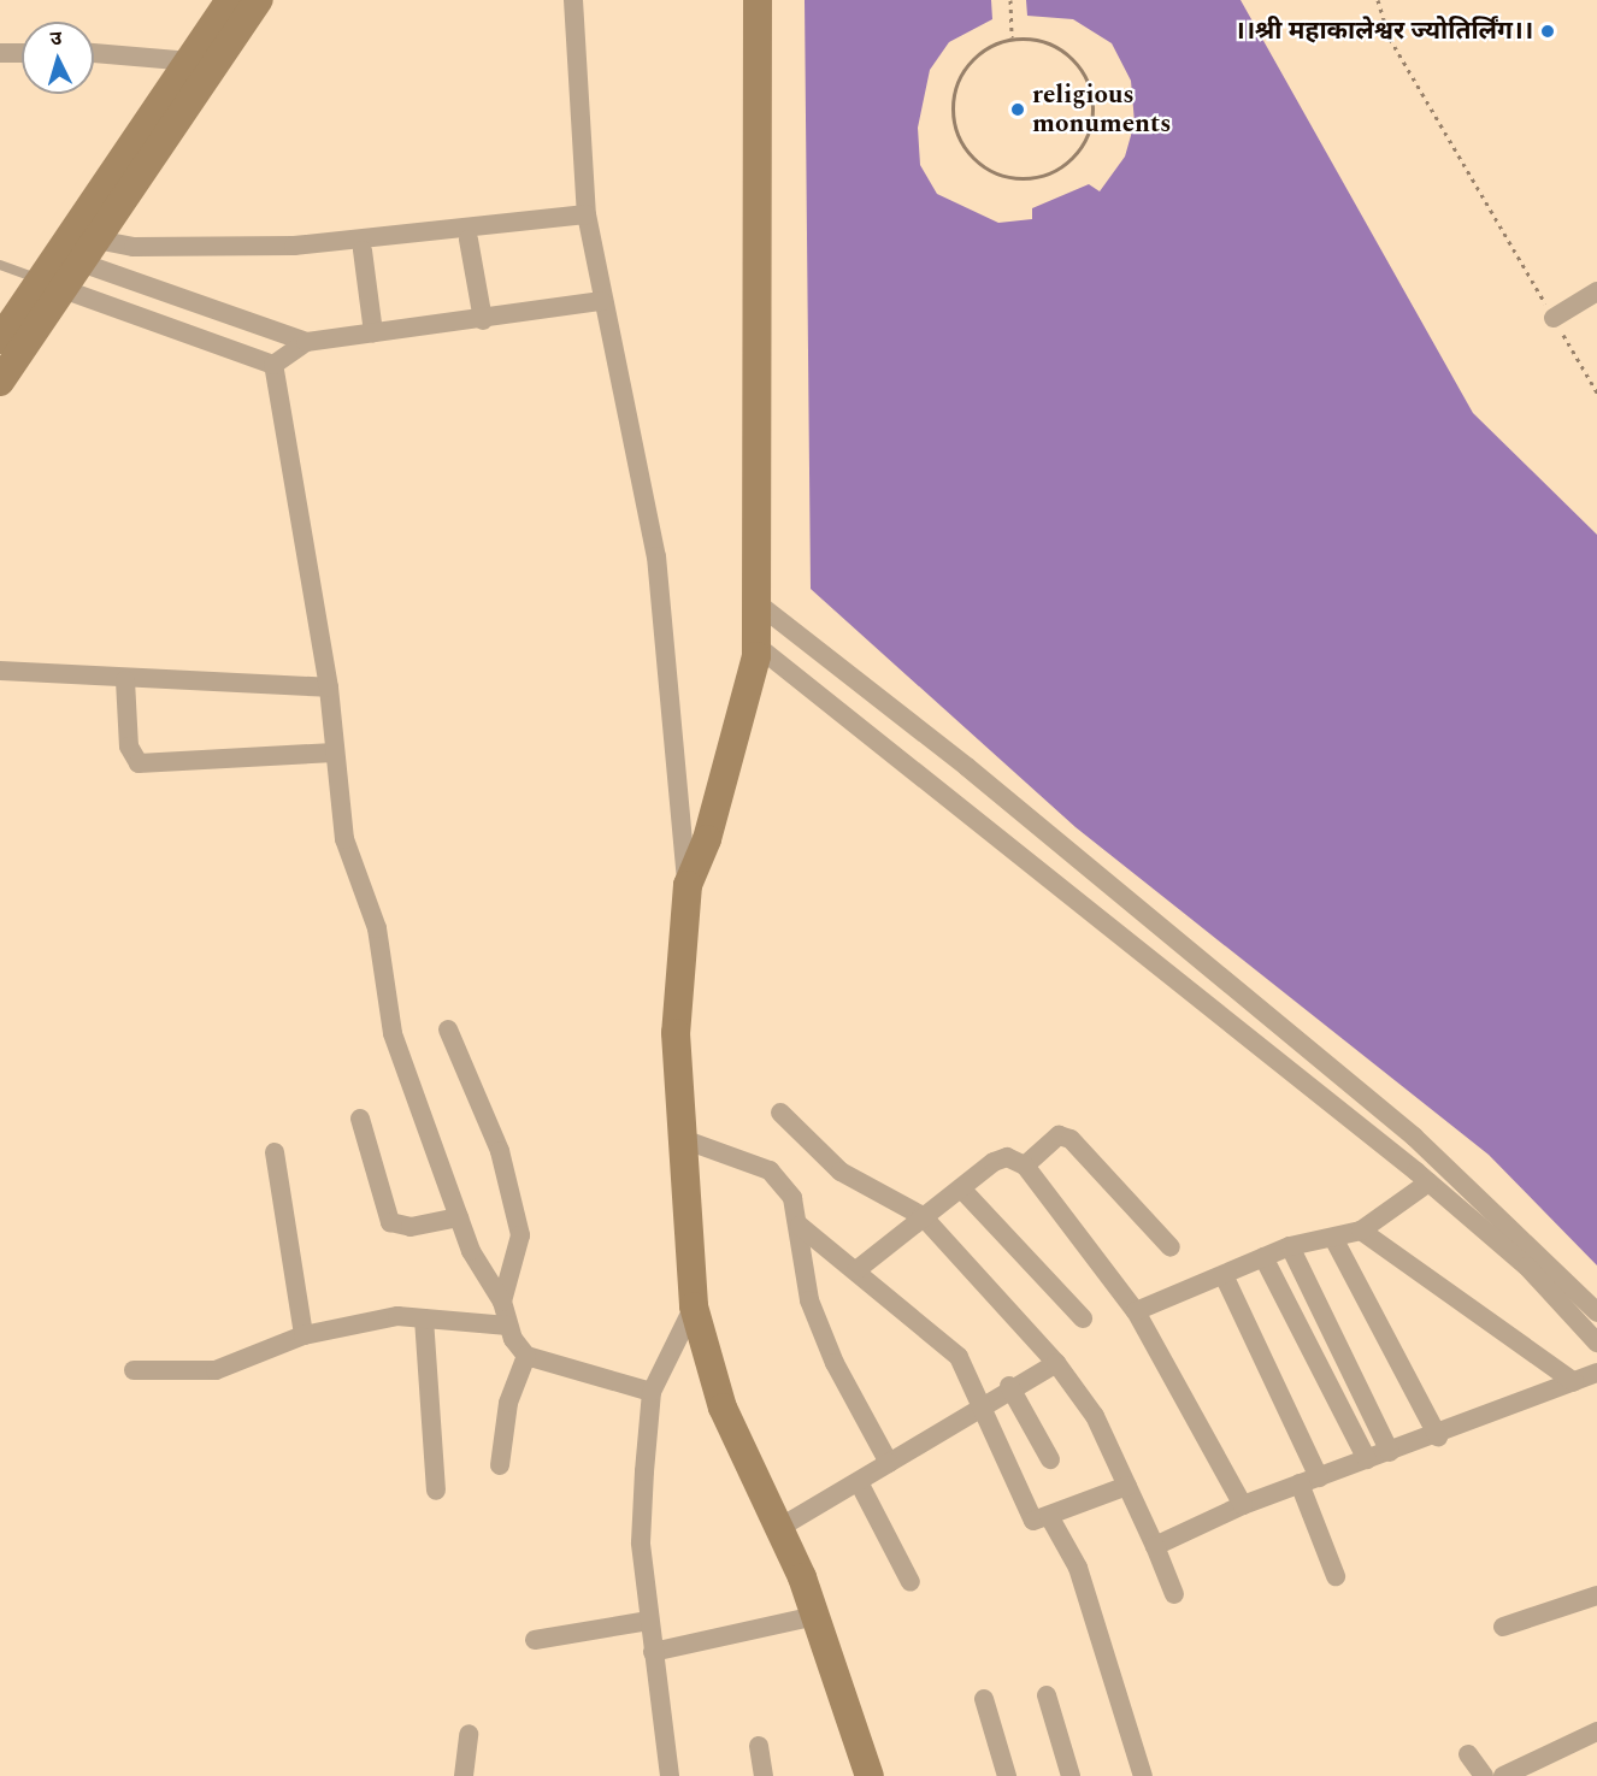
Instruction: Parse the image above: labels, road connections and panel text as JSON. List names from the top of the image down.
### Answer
{
  "places": ["।।श्री महाकालेश्वर ज्योतिर्लिंग।।", "religious monuments"],
  "north": "top"
}
